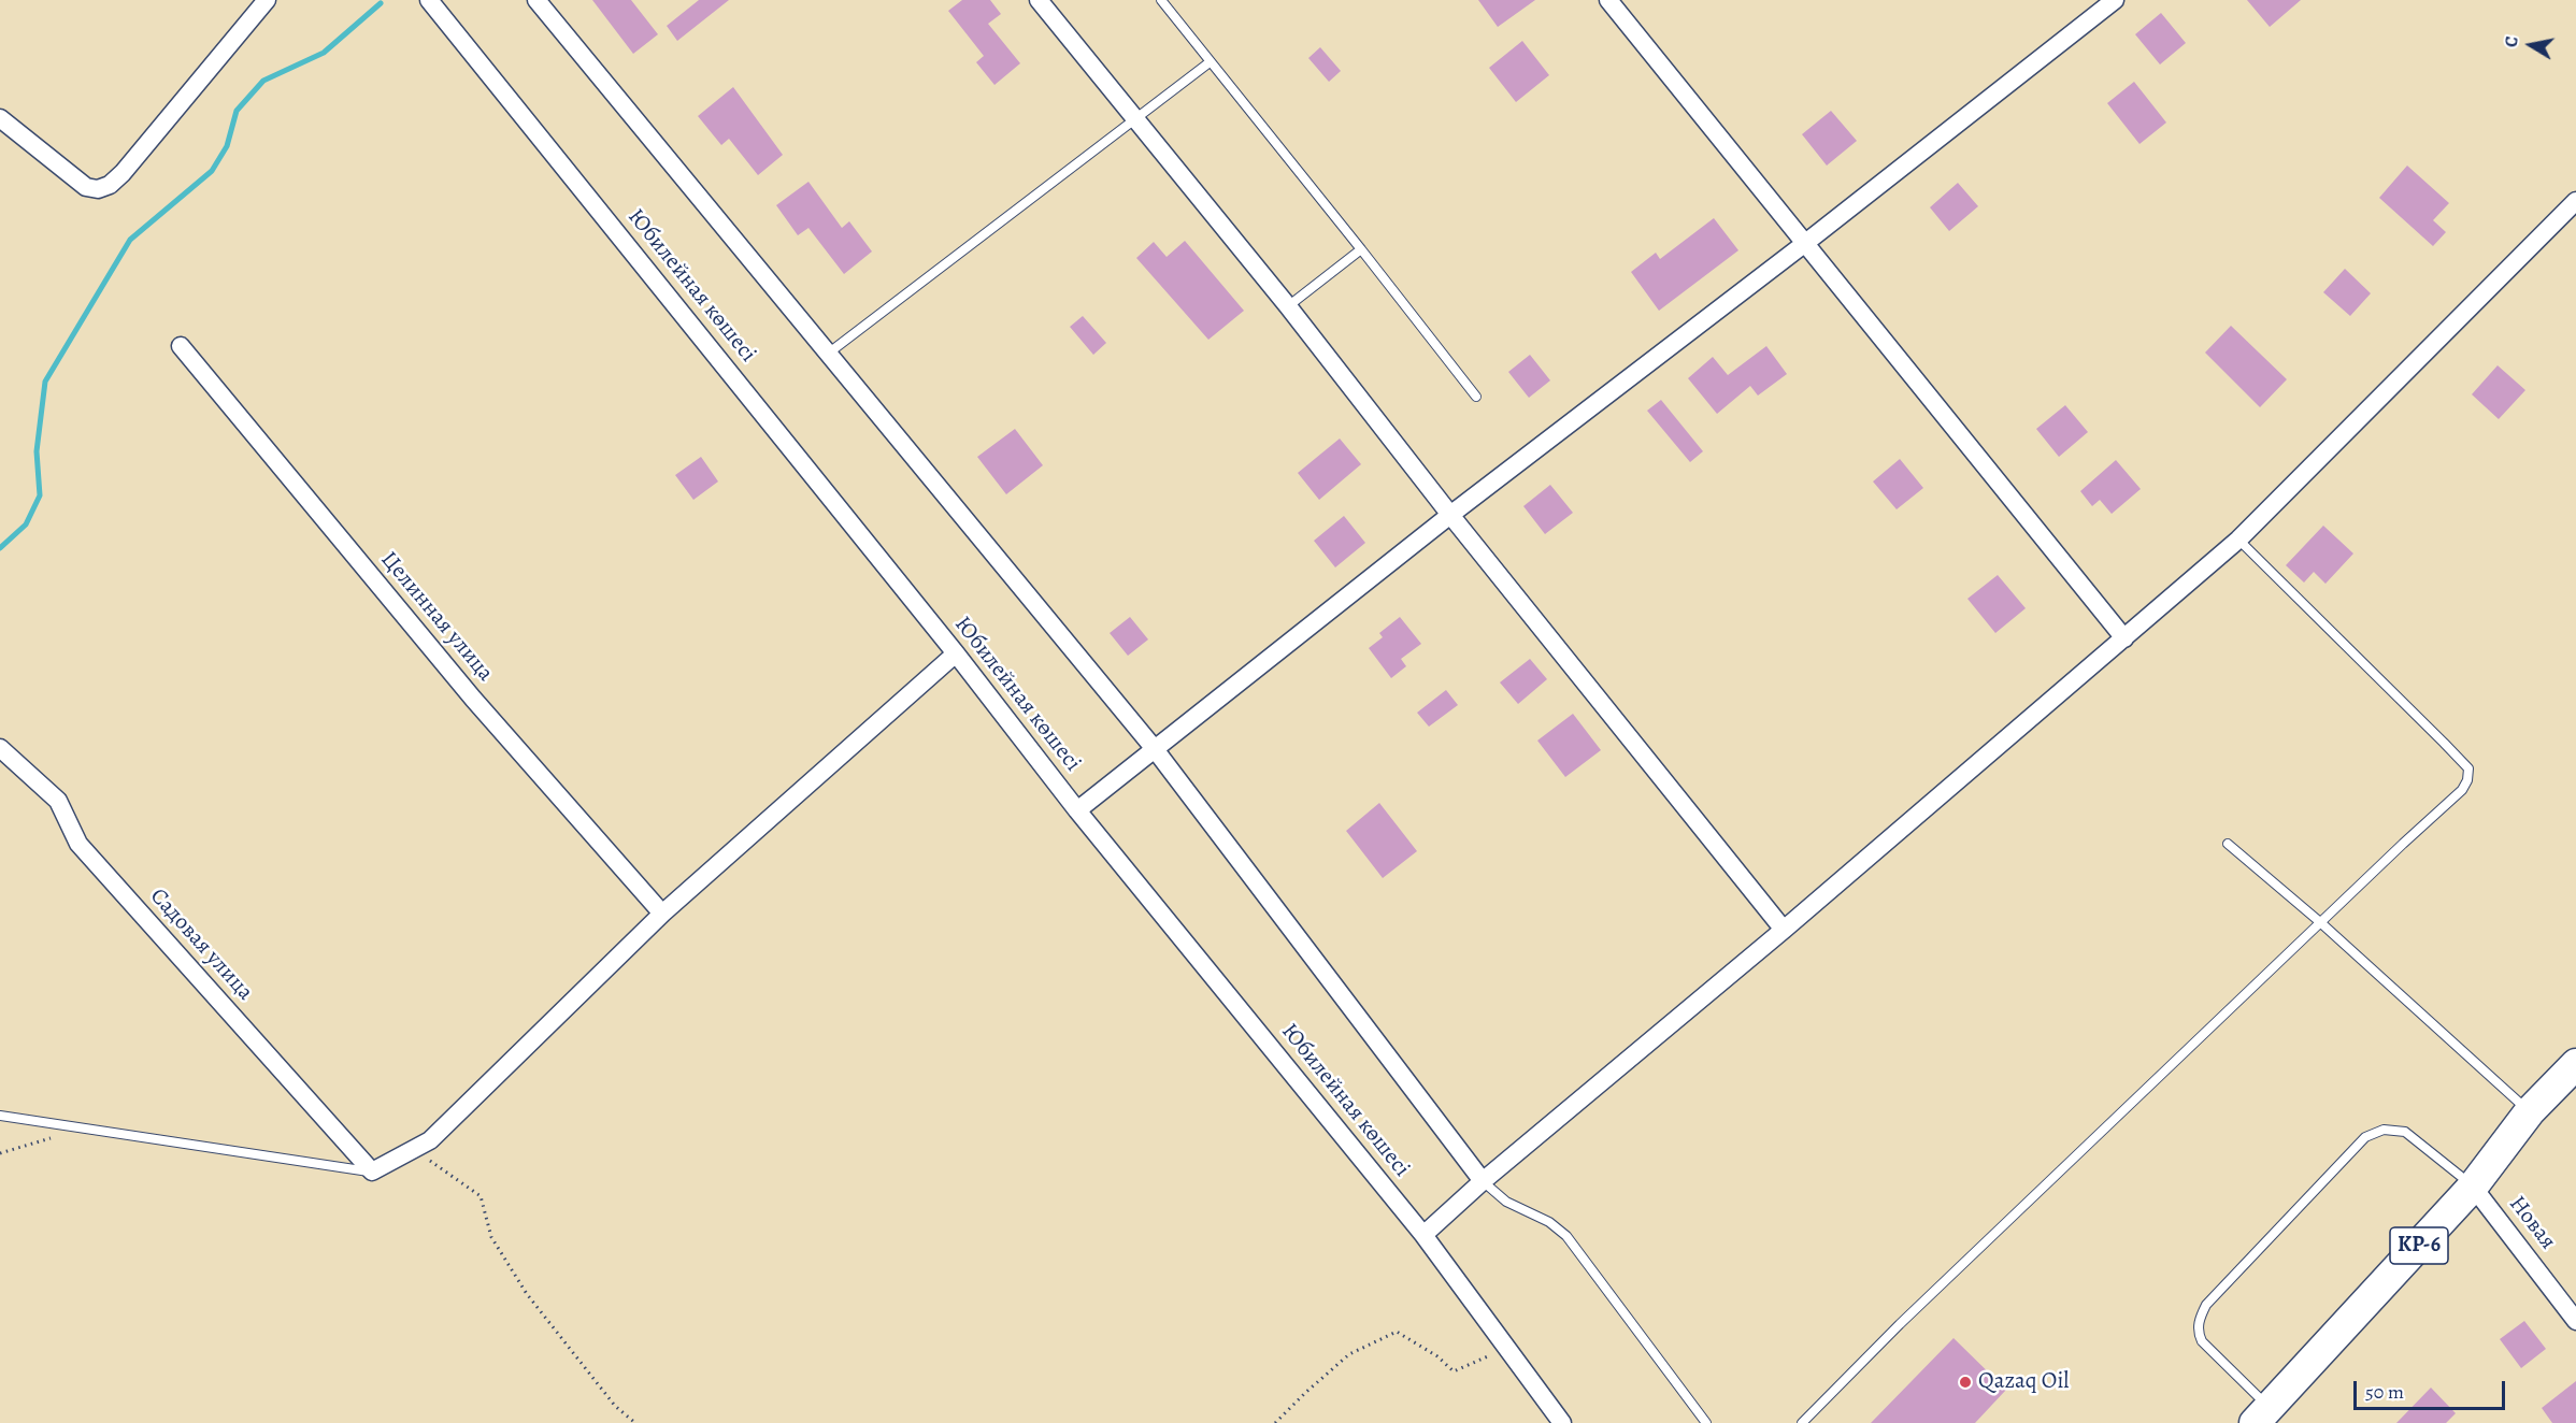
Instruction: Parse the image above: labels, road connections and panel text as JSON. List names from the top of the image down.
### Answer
{
  "streets": {
    "highway": ["KP-6"],
    "street": [
      "Юбилейная көшесі",
      "Целинная улица",
      "Садовая улица",
      "Новая"
    ]
  },
  "crossings": [
    ["Новая", "KP-6"]
  ],
  "places": ["Qazaq Oil"],
  "scale_bar": "50 m",
  "north": "left"
}
